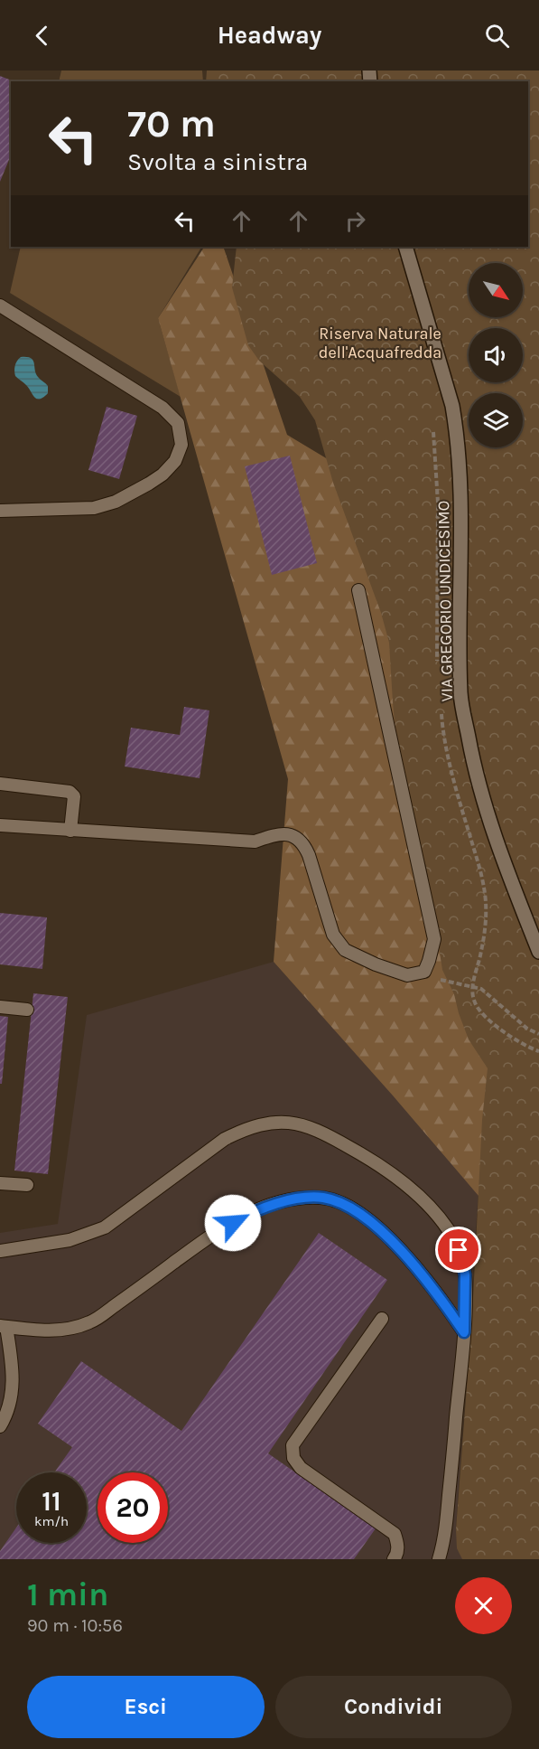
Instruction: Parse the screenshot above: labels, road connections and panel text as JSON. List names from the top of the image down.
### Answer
{
  "streets": {
    "street": ["VIA GREGORIO UNDICESIMO"]
  },
  "parks": ["Riserva Naturale dell'Acquafredda"],
  "north": "bottom right",
  "page": {
    "header": "Headway",
    "turn": ["70 m", "Svolta a sinistra"],
    "speed": "11 km/h",
    "limit": "20",
    "heading": ["1 min", "90 m · 10:56"],
    "buttons": ["Esci", "Condividi"]
  }
}
